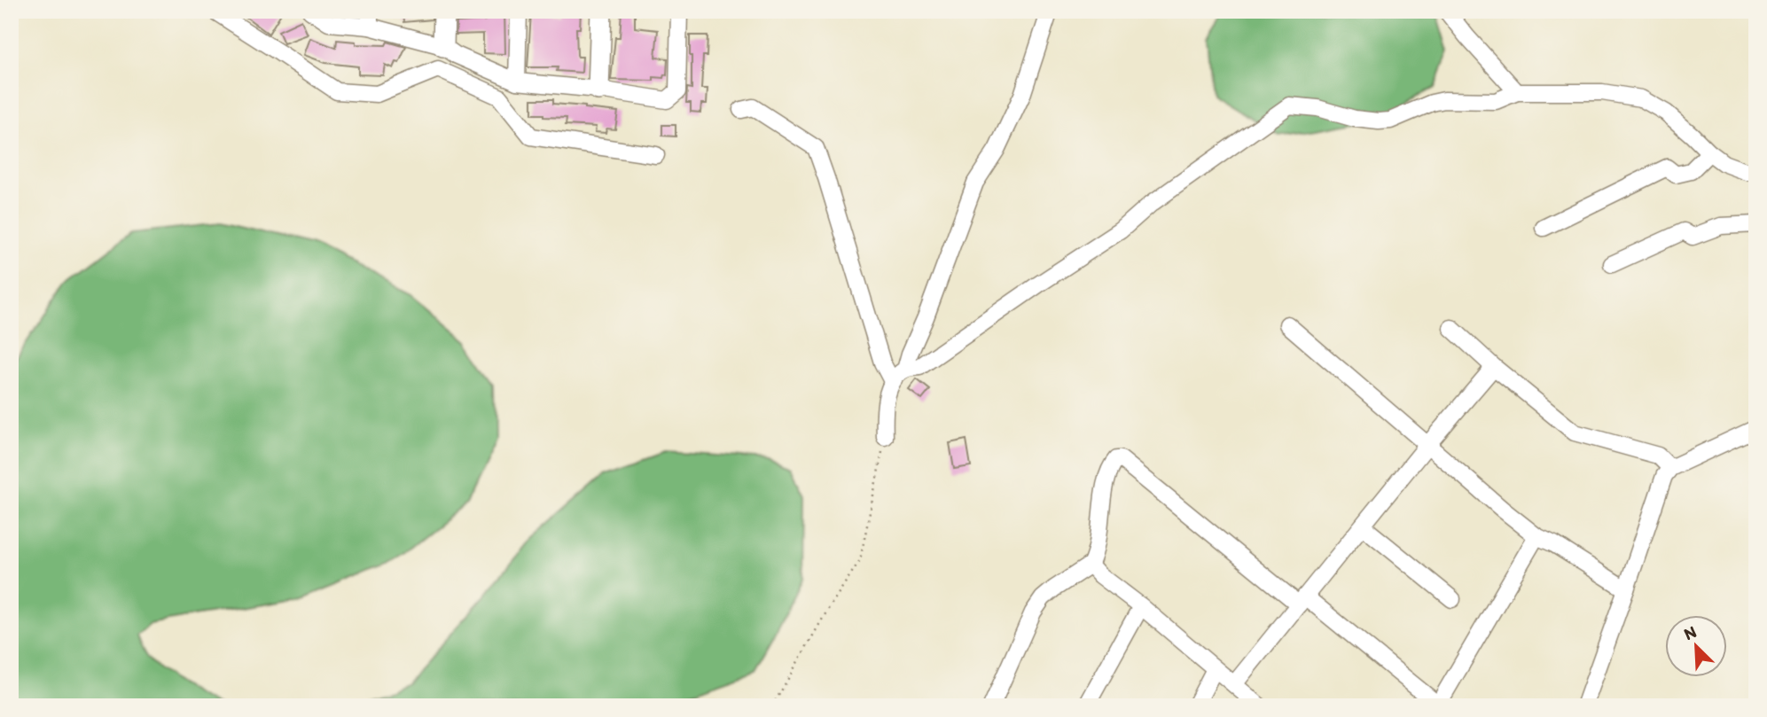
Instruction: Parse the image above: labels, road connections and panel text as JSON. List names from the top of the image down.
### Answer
{
  "north": "top left"
}
